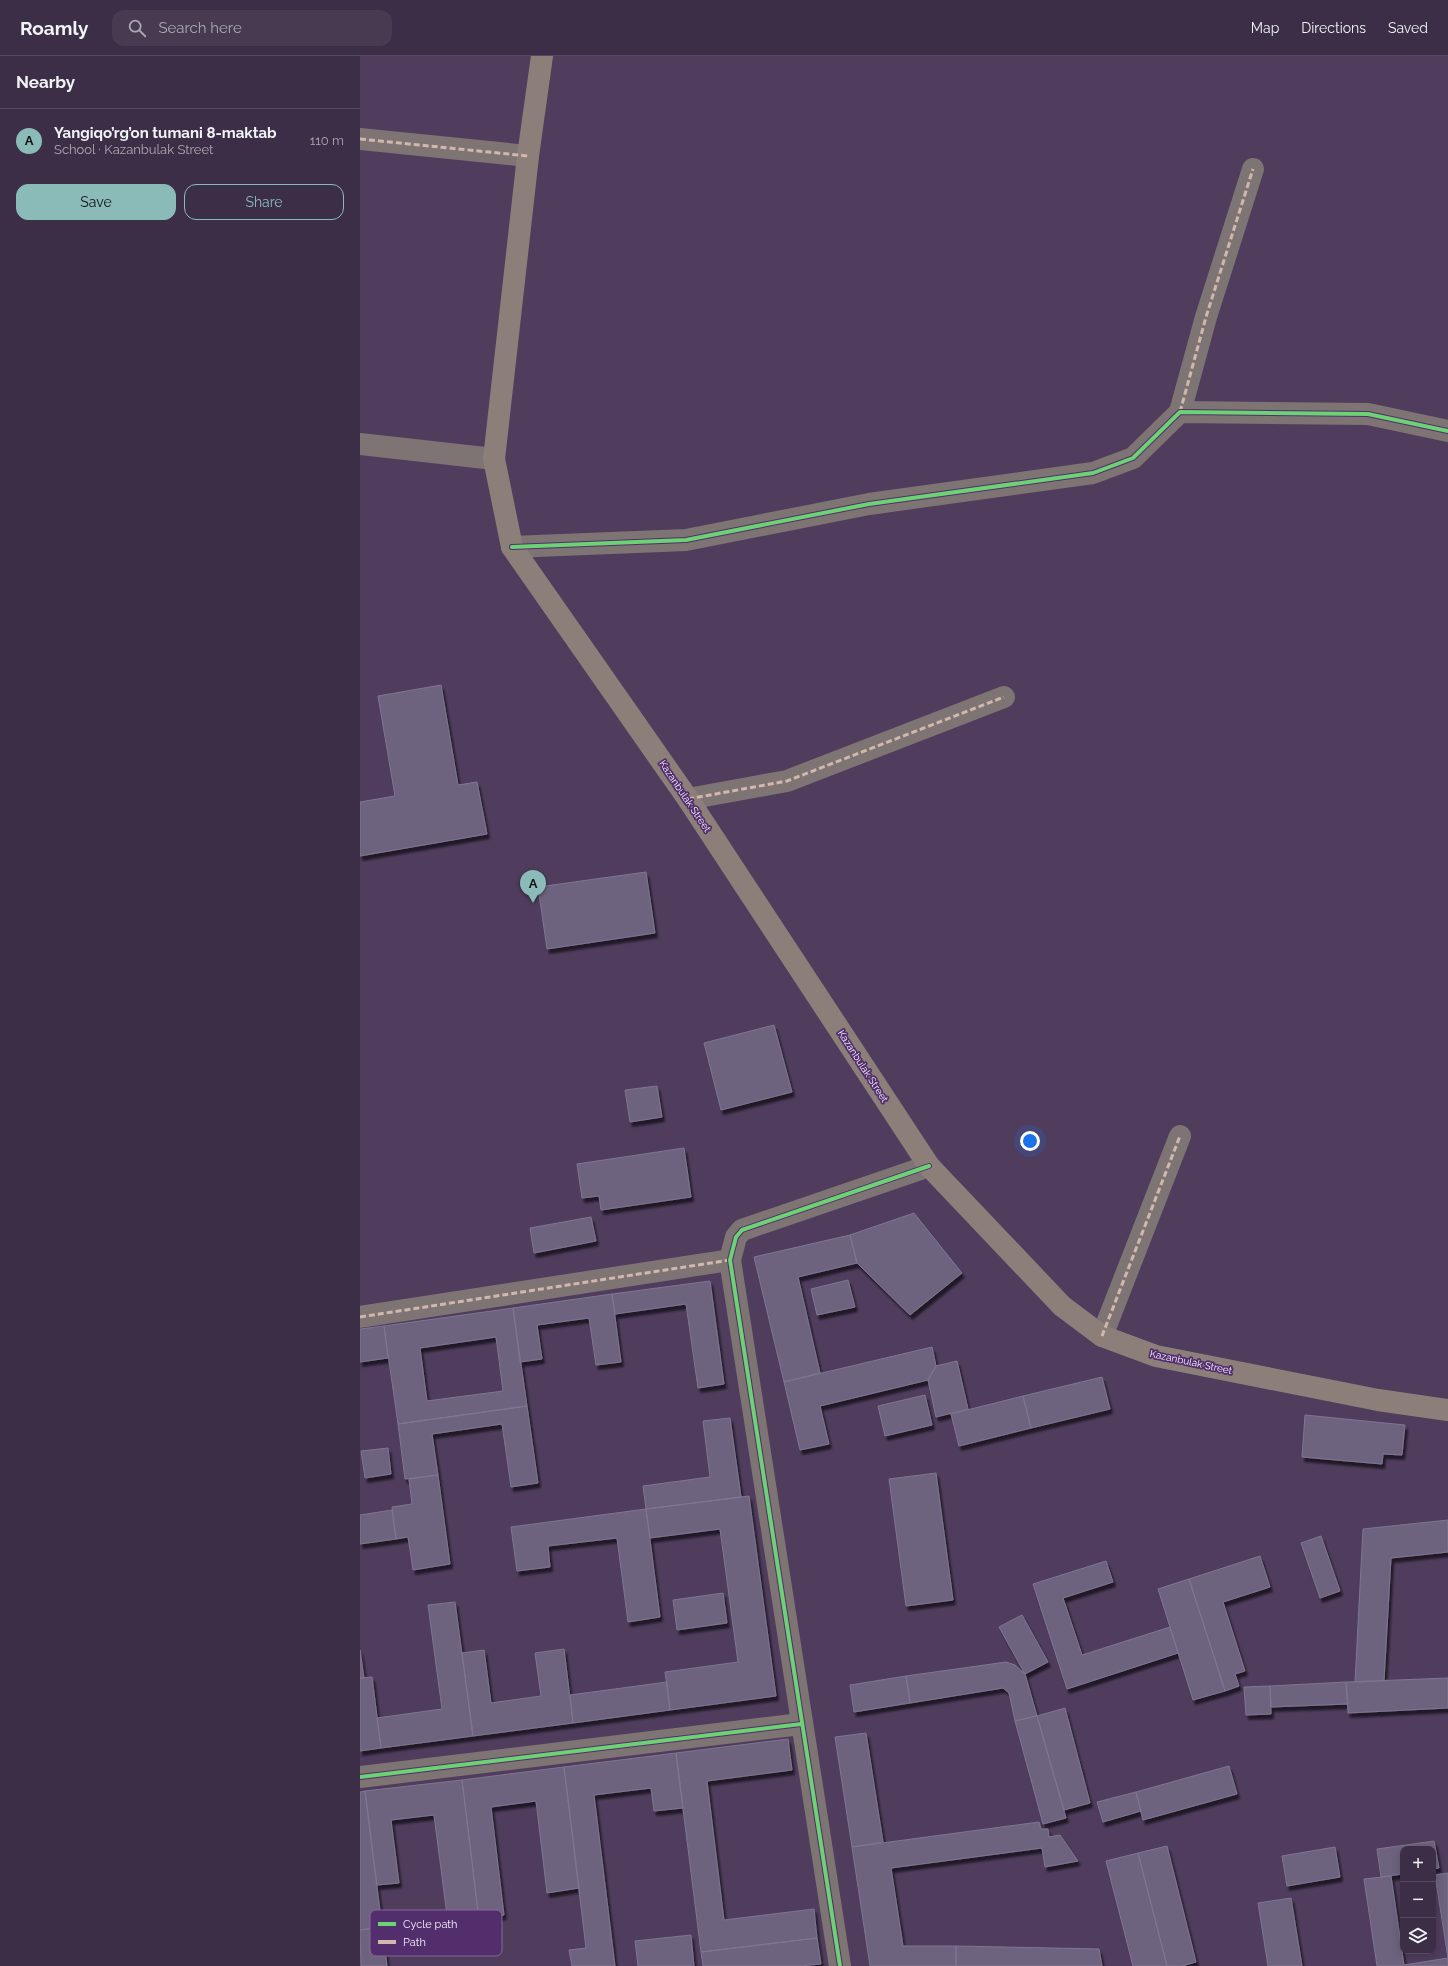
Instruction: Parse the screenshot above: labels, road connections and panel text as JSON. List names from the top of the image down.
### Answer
{
  "streets": {
    "main road": ["Kazanbulak Street"]
  },
  "legend": ["Cycle path", "Path"],
  "page": {
    "header": "Roamly",
    "search": "Search here",
    "nav": ["Map", "Directions", "Saved"],
    "heading": "Nearby",
    "list": [
      {
        "mark": "A",
        "name": "Yangiqo’rg’on tumani 8-maktab",
        "note": "School · Kazanbulak Street",
        "value": "110 m"
      }
    ],
    "buttons": ["Save", "Share"],
    "pins": "A",
    "map_buttons": ["+", "−"]
  }
}
